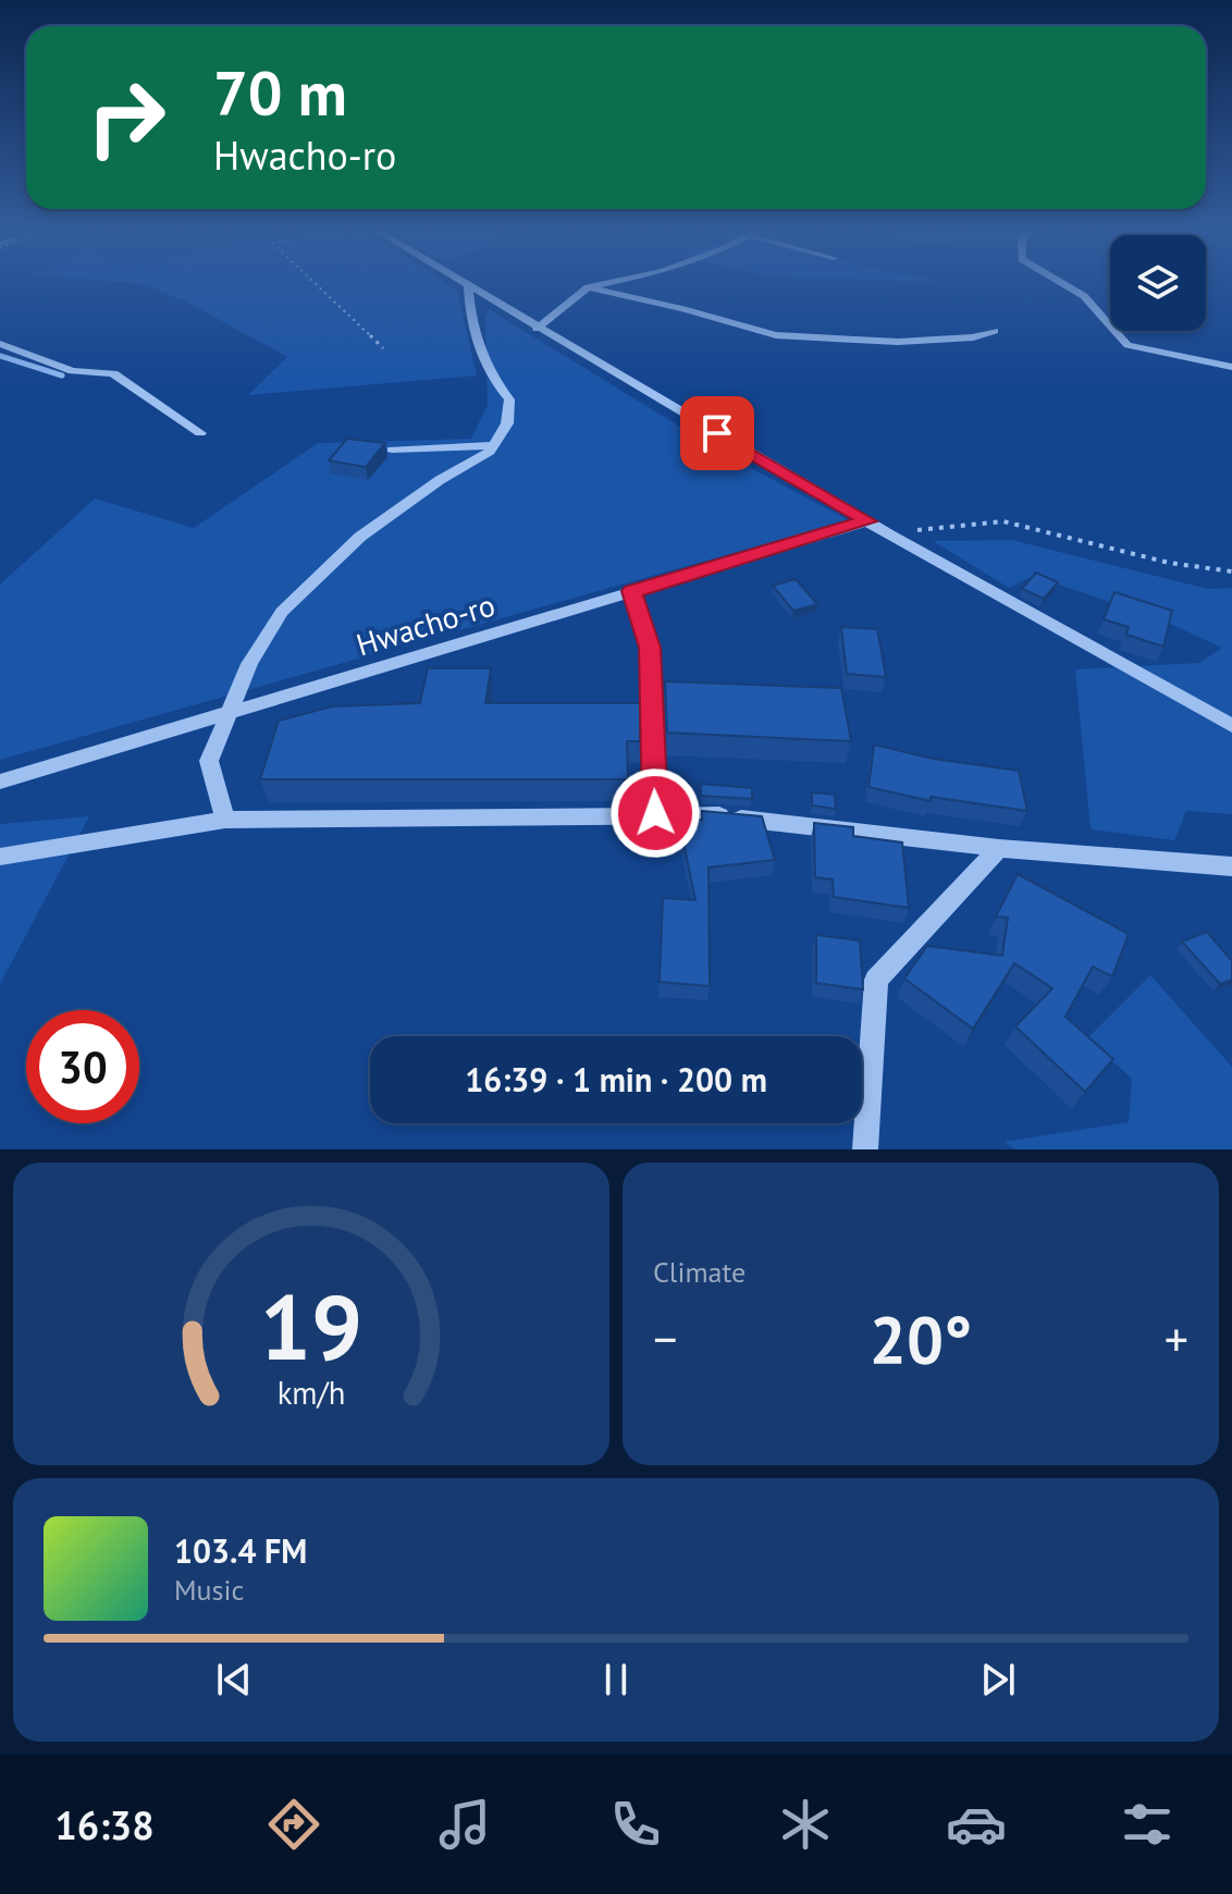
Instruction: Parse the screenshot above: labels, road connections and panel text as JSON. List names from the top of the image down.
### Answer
{
  "streets": {
    "street": ["Hwacho-ro"]
  },
  "page": {
    "turn": ["70 m", "Hwacho-ro"],
    "limit": "30",
    "trip": "16:39 · 1 min · 200 m",
    "tile": "Climate",
    "heat": ["−", "20°", "+"],
    "song": ["103.4 FM", "Music"],
    "tabs": "16:38",
    "gauge": ["19", "km/h"]
  }
}
